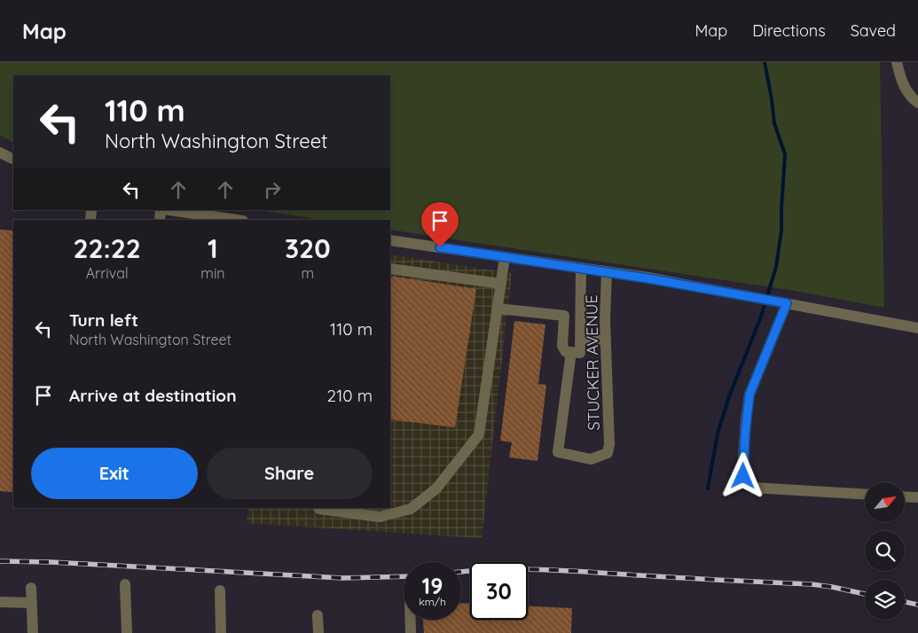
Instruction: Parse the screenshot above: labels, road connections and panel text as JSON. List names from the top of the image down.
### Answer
{
  "streets": {
    "street": ["STUCKER AVENUE"]
  },
  "north": "top right",
  "page": {
    "header": "Map",
    "nav": ["Map", "Directions", "Saved"],
    "turn": ["110 m", "North Washington Street"],
    "eta": [
      "22:22",
      "Arrival",
      "1",
      "min",
      "320",
      "m"
    ],
    "list": [
      {
        "name": "Turn left",
        "note": "North Washington Street",
        "value": "110 m"
      },
      {
        "name": "Arrive at destination",
        "value": "210 m"
      }
    ],
    "buttons": ["Exit", "Share"],
    "speed": "19 km/h",
    "limit": "30"
  }
}
